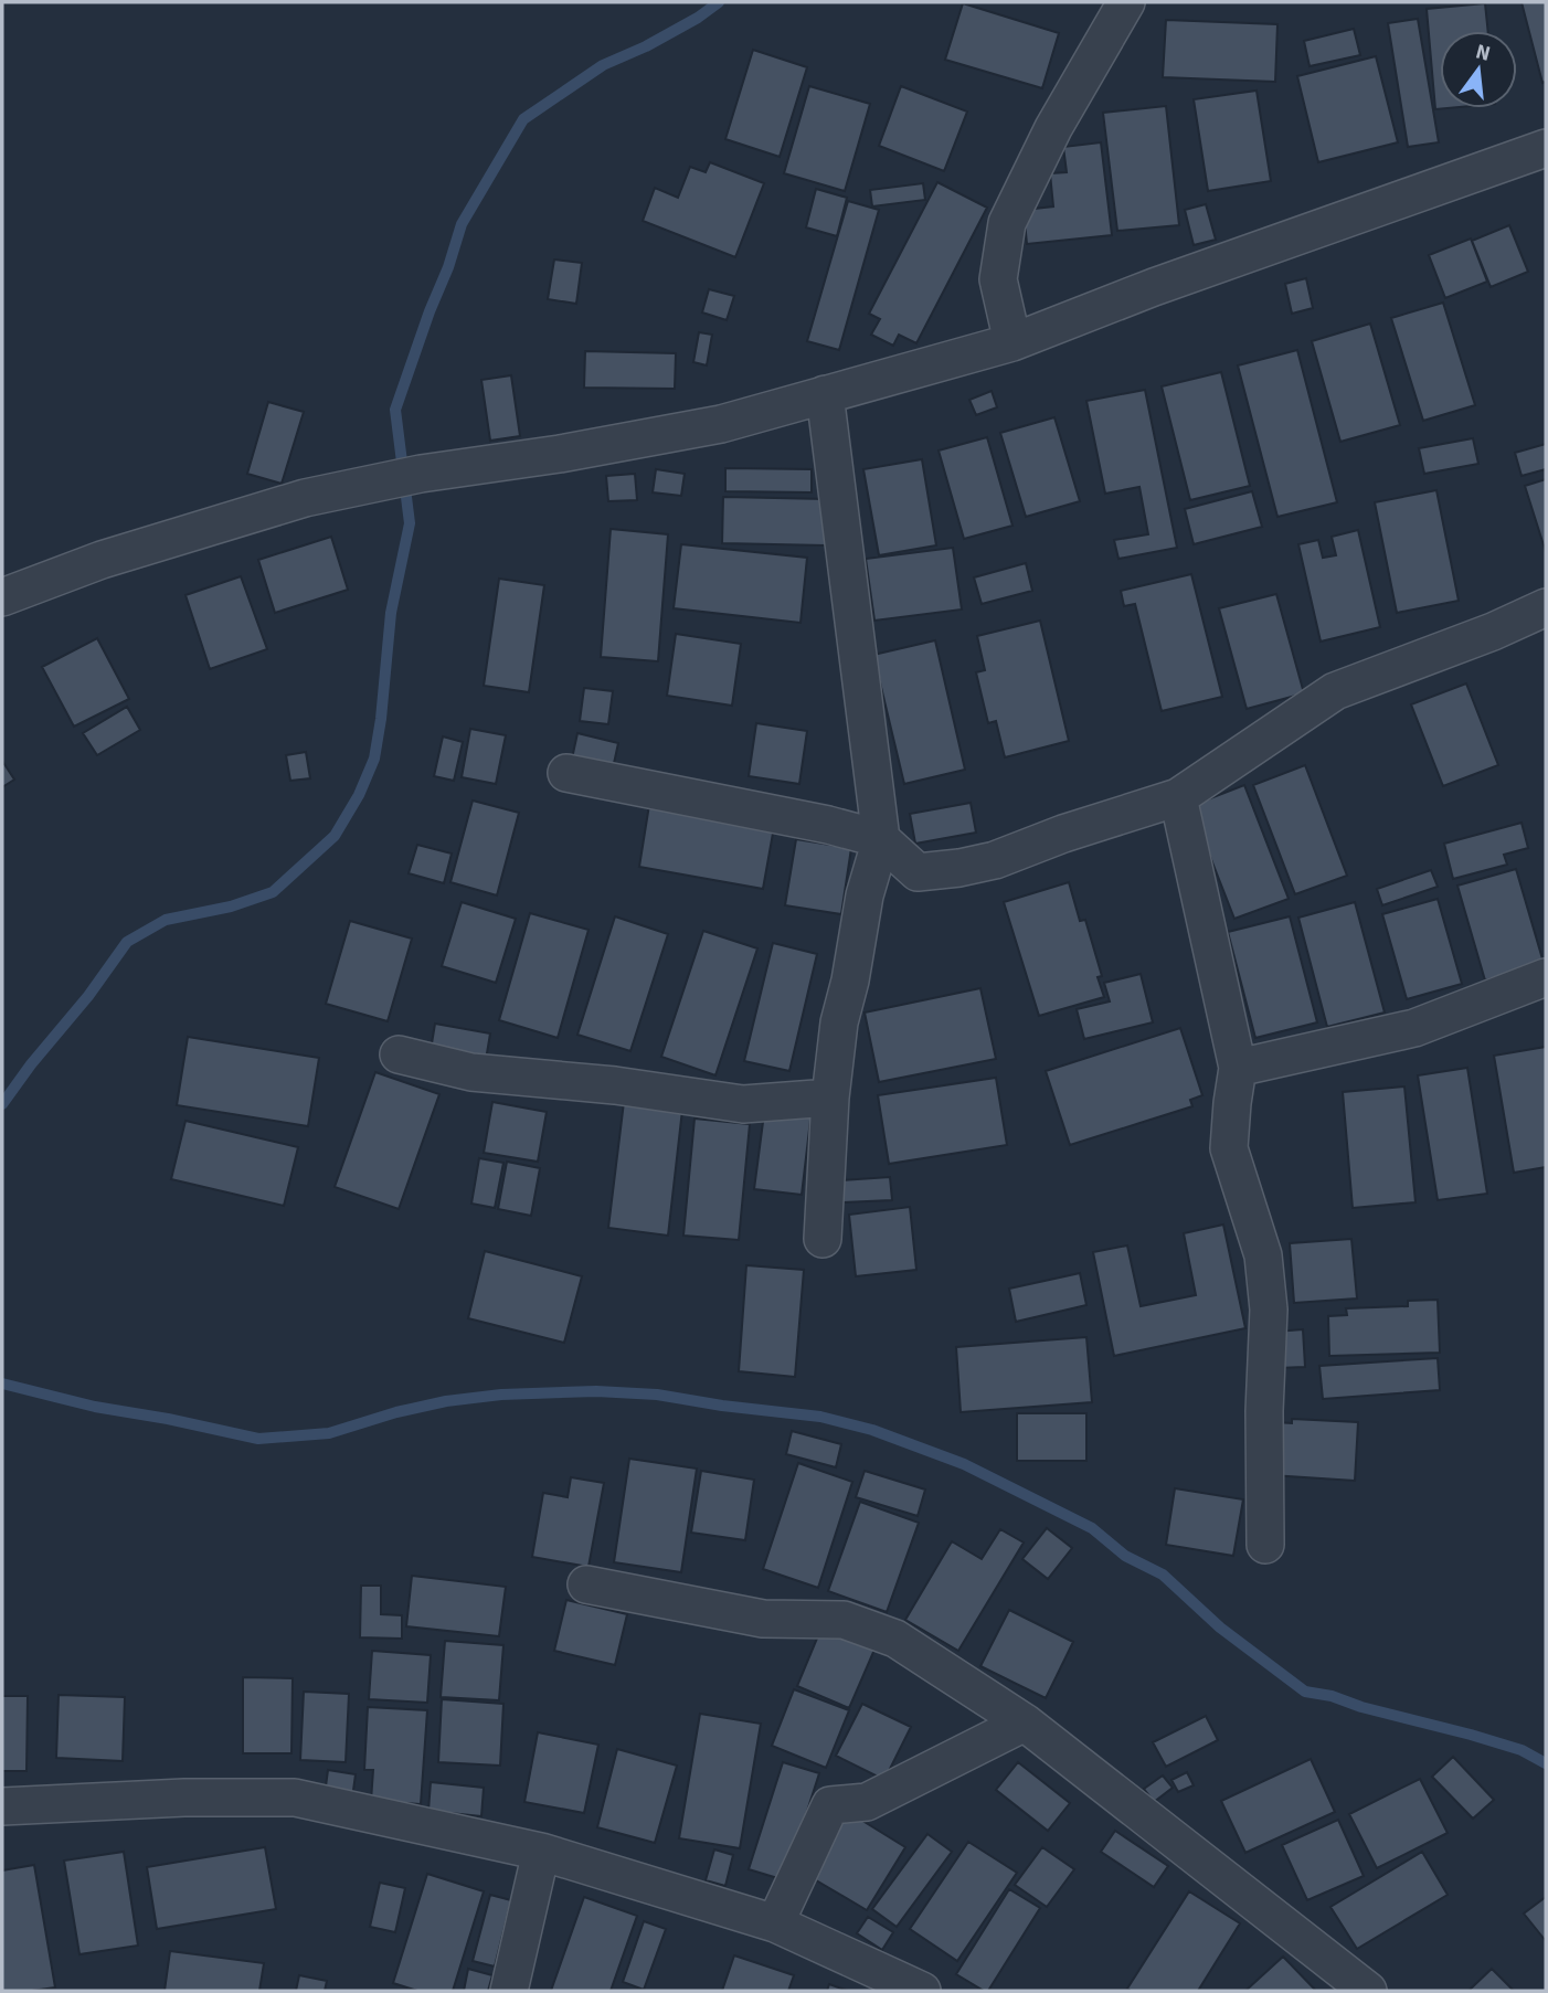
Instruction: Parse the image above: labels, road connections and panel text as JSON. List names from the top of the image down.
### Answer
{
  "north": "top"
}
